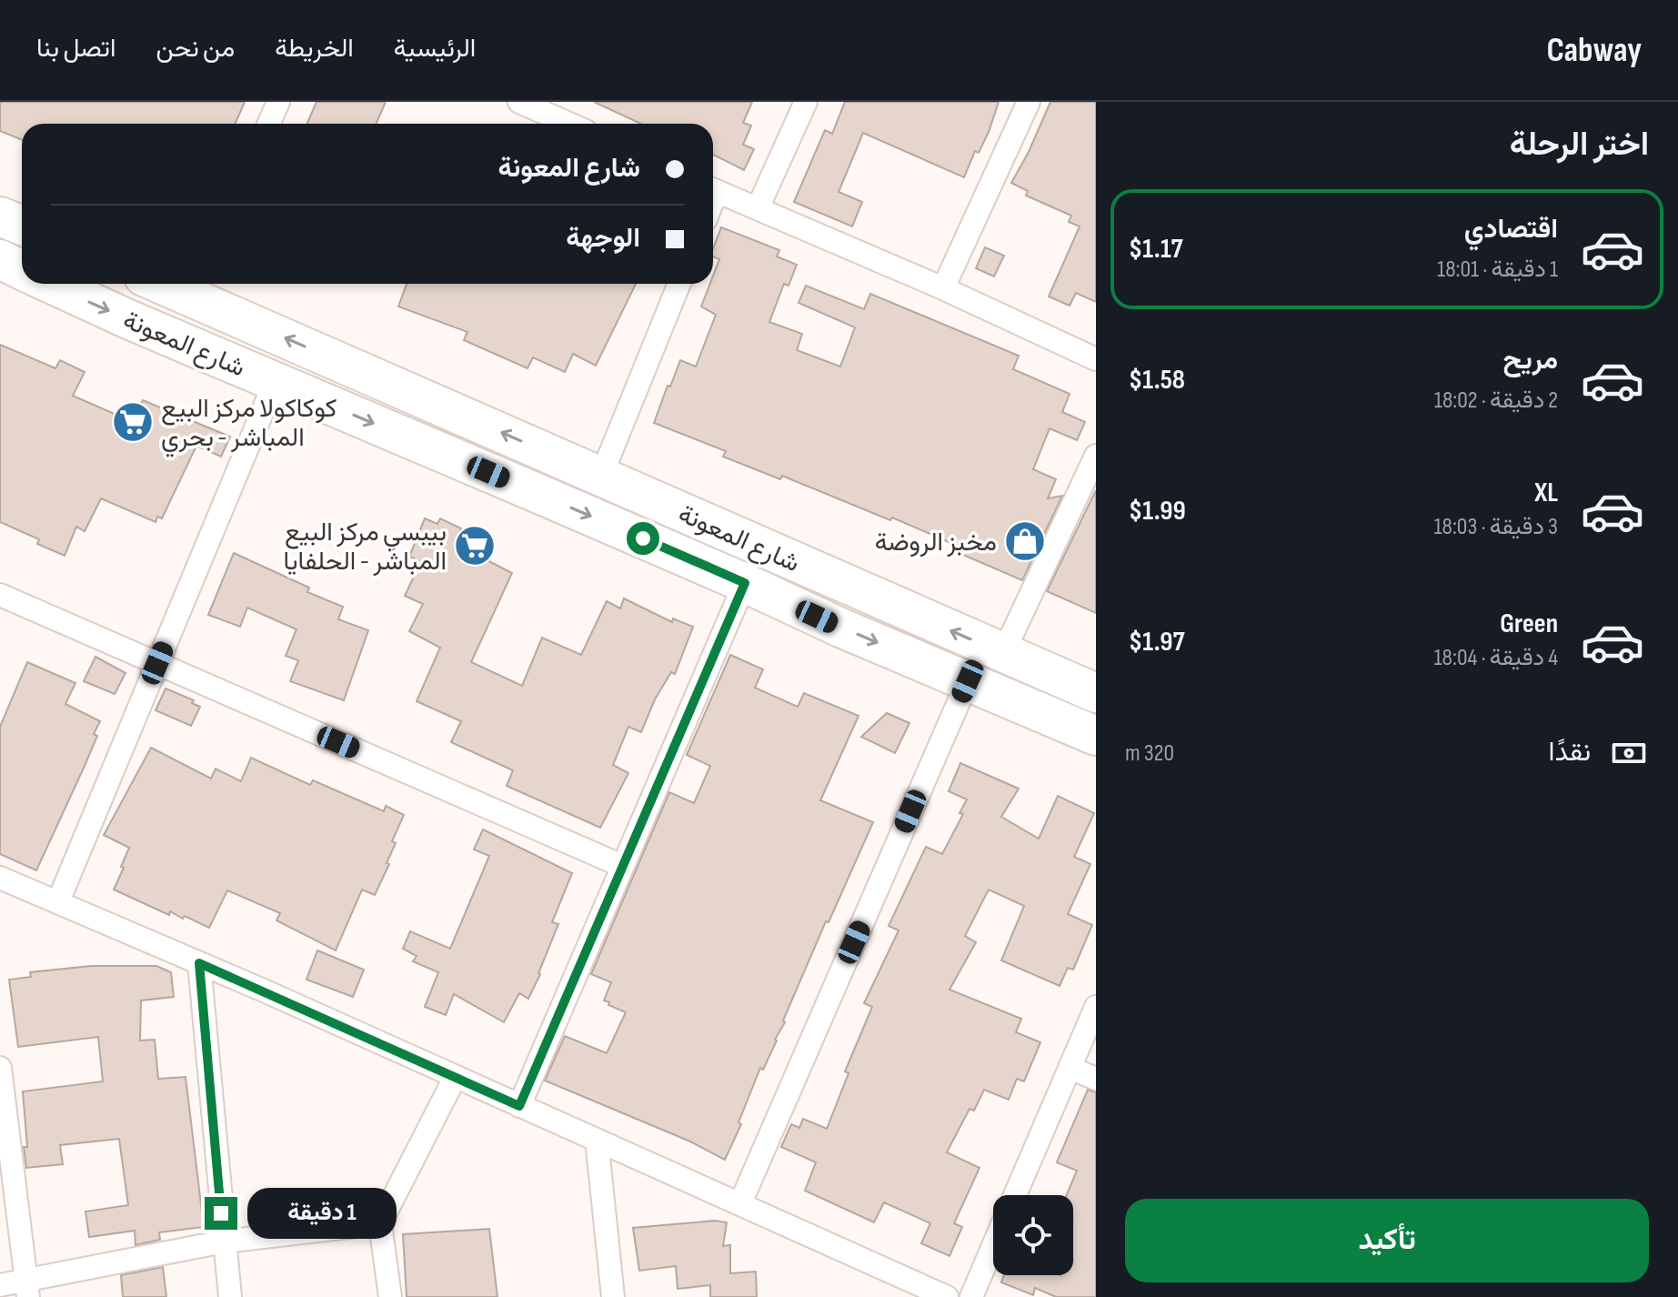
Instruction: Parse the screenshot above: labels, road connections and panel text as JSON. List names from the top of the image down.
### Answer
{
  "streets": {
    "highway": ["شارع المعونة"]
  },
  "places": {
    "supermarket": ["كوكاكولا مركز البيع المباشر - بحري", "بيبسي مركز البيع المباشر - الحلفايا"],
    "shop": ["مخبز الروضة"]
  },
  "page": {
    "header": "Cabway",
    "nav": [
      "الرئيسية",
      "الخريطة",
      "من نحن",
      "اتصل بنا"
    ],
    "heading": "اختر الرحلة",
    "banner": ["شارع المعونة", "الوجهة"],
    "list": [
      {
        "name": "اقتصادي",
        "note": "1 دقيقة · 18:01",
        "value": "$1.17"
      },
      {
        "name": "مريح",
        "note": "2 دقيقة · 18:02",
        "value": "$1.58"
      },
      {
        "name": "XL",
        "note": "3 دقيقة · 18:03",
        "value": "$1.99"
      },
      {
        "name": "Green",
        "note": "4 دقيقة · 18:04",
        "value": "$1.97"
      }
    ],
    "pay": ["نقدًا", "320 m"],
    "buttons": "تأكيد",
    "bubble": "1 دقيقة"
  }
}
